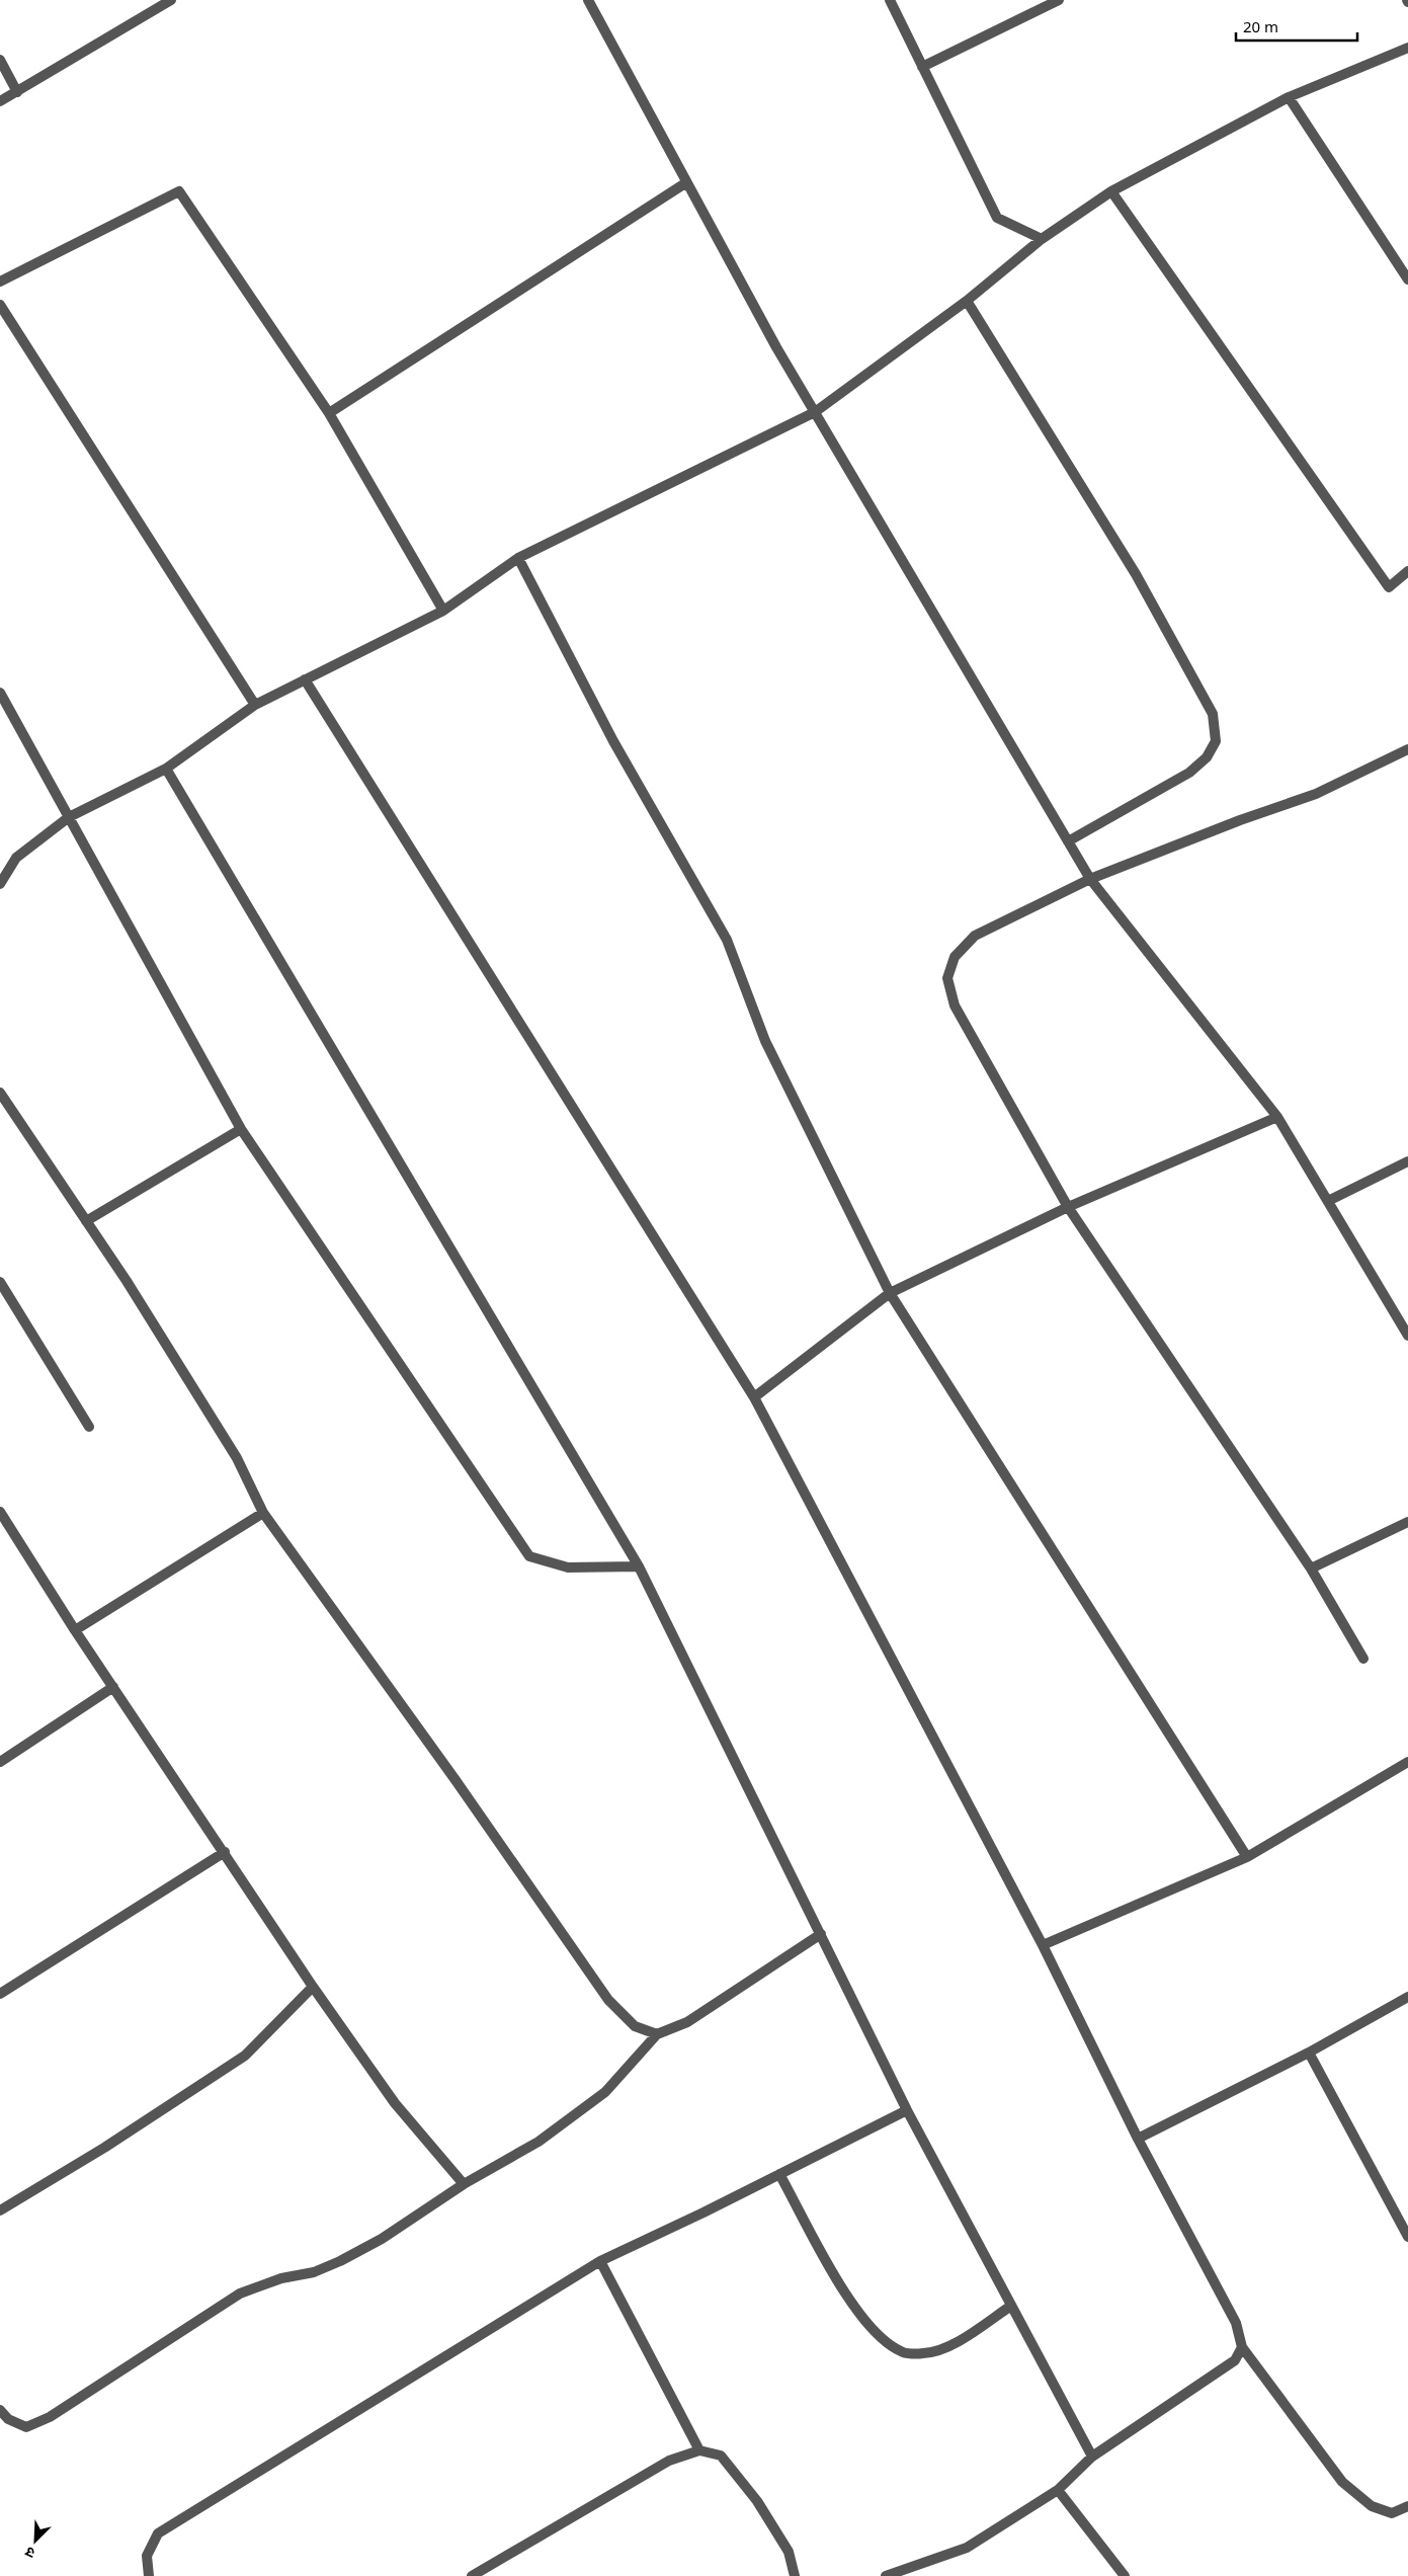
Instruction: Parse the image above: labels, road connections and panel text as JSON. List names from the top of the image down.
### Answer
{
  "scale_bar": "20 m",
  "north": "bottom left"
}
